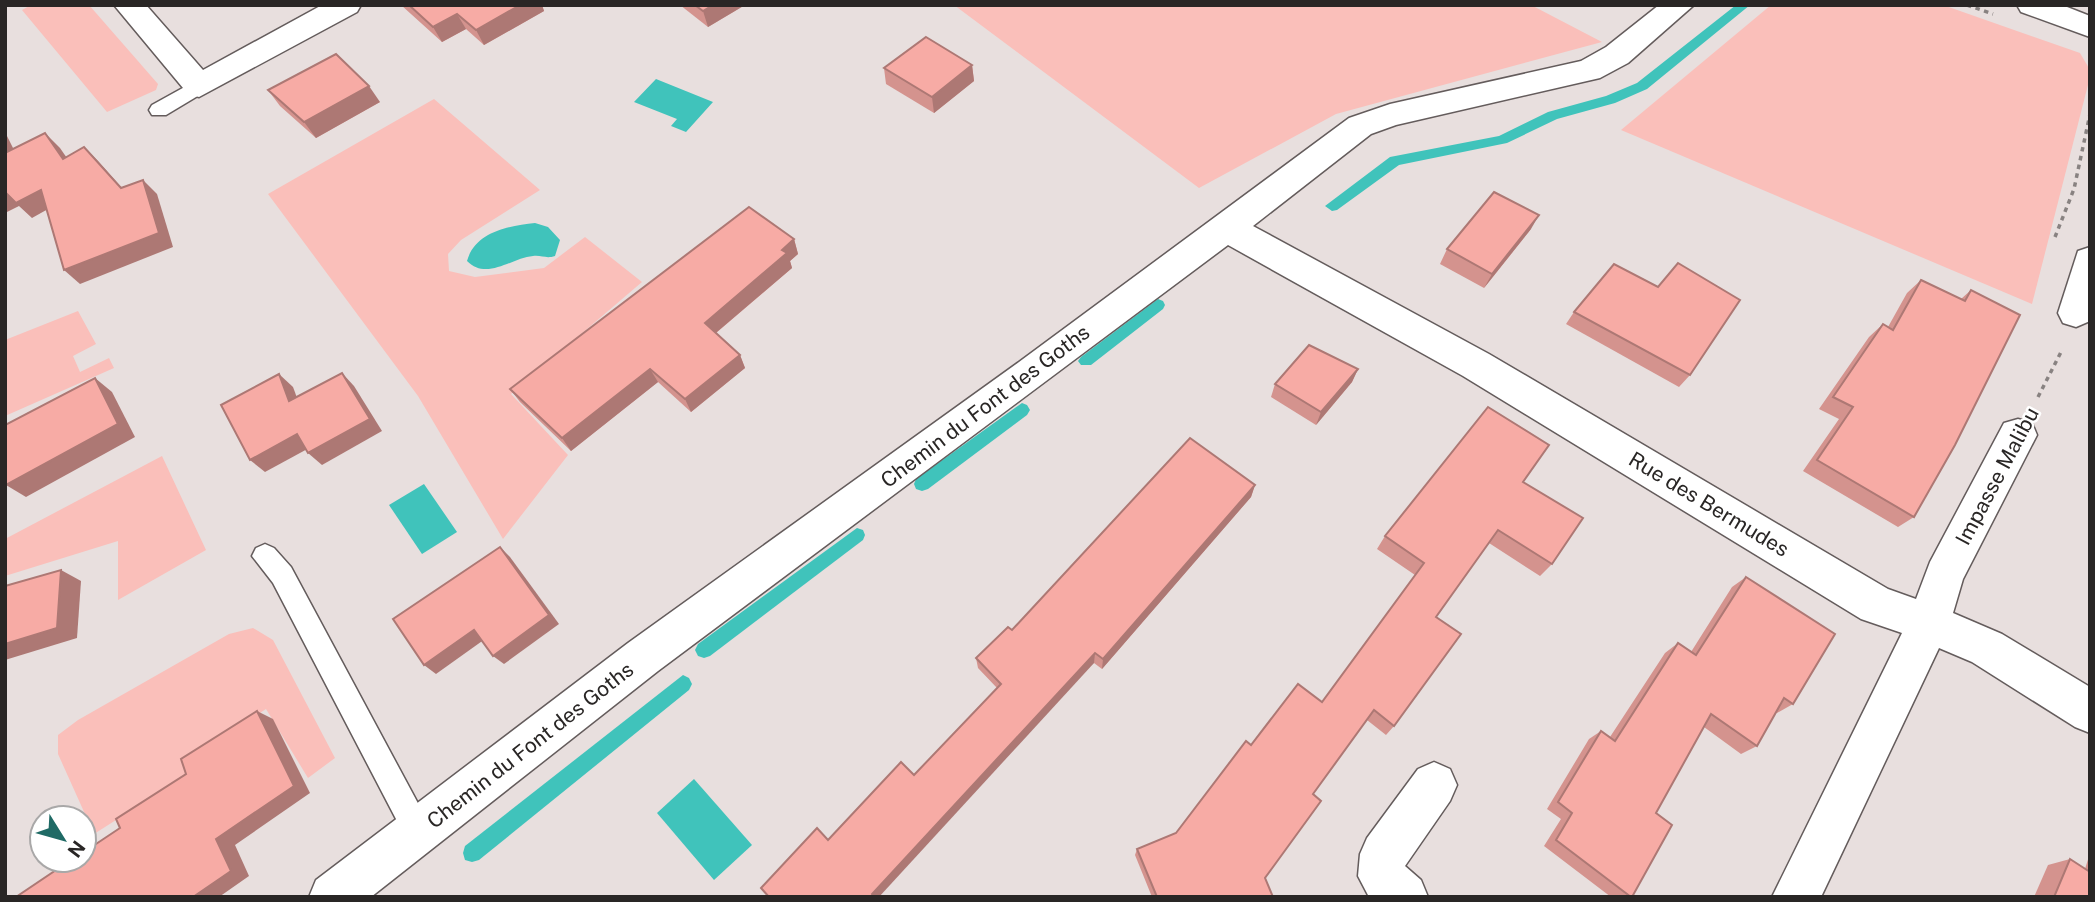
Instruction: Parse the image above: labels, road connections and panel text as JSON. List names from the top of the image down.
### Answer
{
  "streets": {
    "street": ["Chemin du Font des Goths", "Impasse Malibu", "Rue des Bermudes"]
  },
  "crossings": [
    ["Chemin du Font des Goths", "Rue des Bermudes"],
    ["Impasse Malibu", "Rue des Bermudes"]
  ],
  "north": "bottom right"
}
